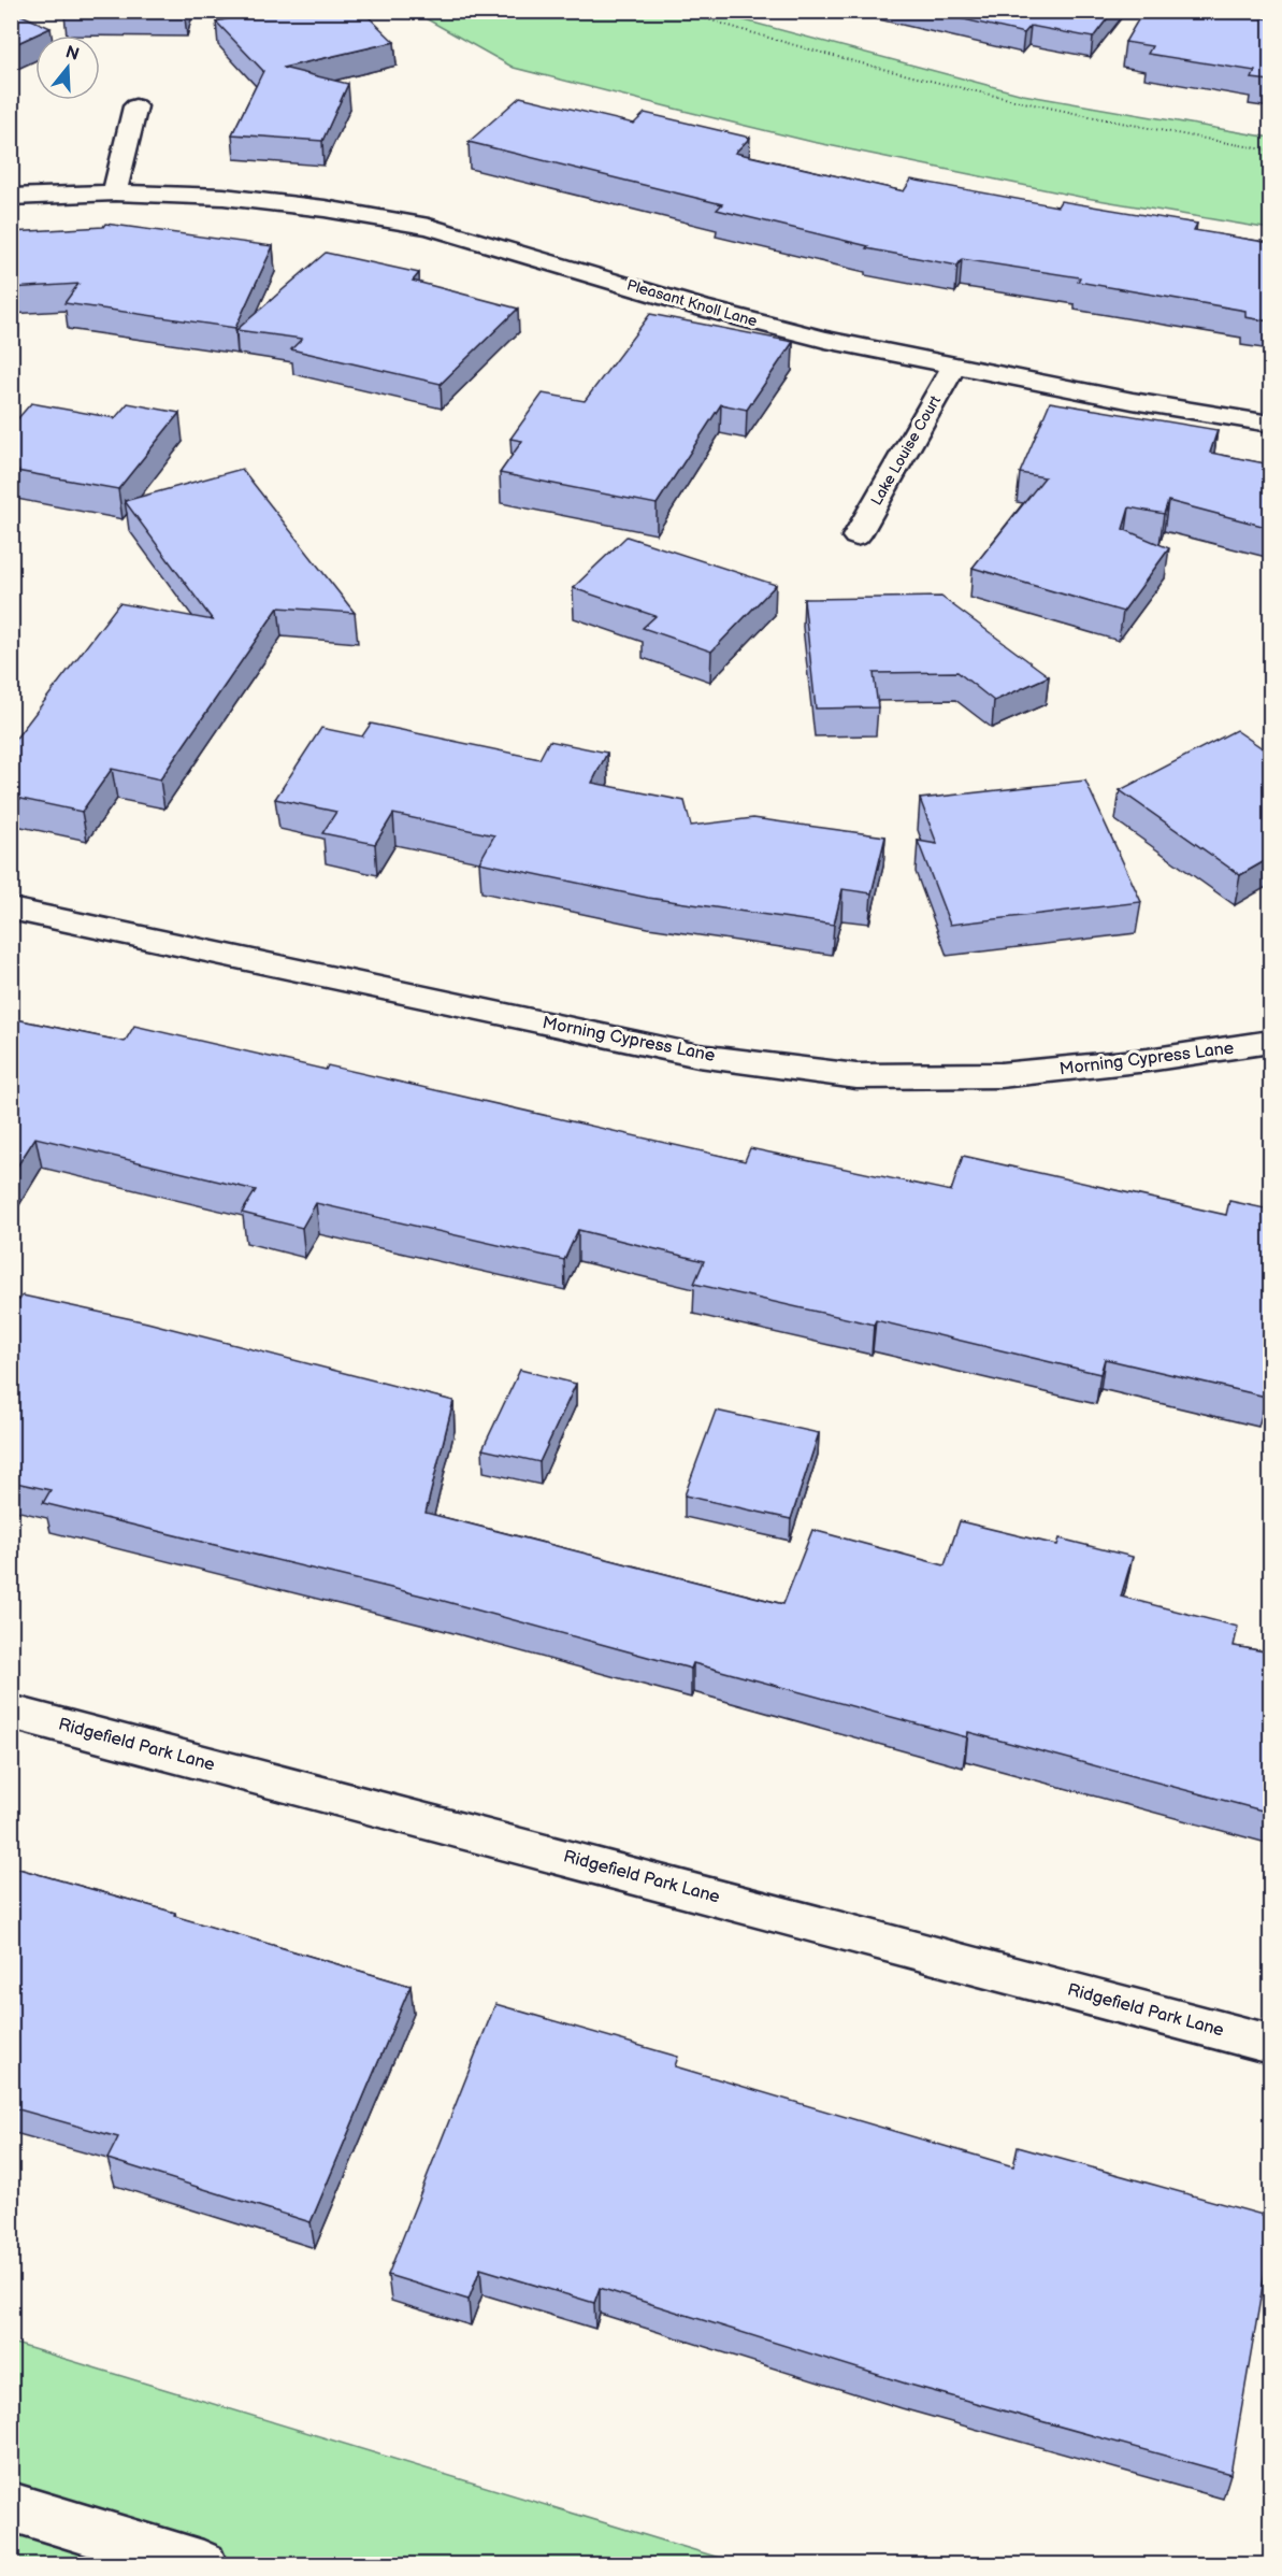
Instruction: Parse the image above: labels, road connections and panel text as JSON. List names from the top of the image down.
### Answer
{
  "streets": {
    "street": [
      "Pleasant Knoll Lane",
      "Lake Louise Court",
      "Morning Cypress Lane",
      "Ridgefield Park Lane"
    ]
  },
  "crossings": [
    ["Pleasant Knoll Lane", "Lake Louise Court"]
  ],
  "north": "top"
}
